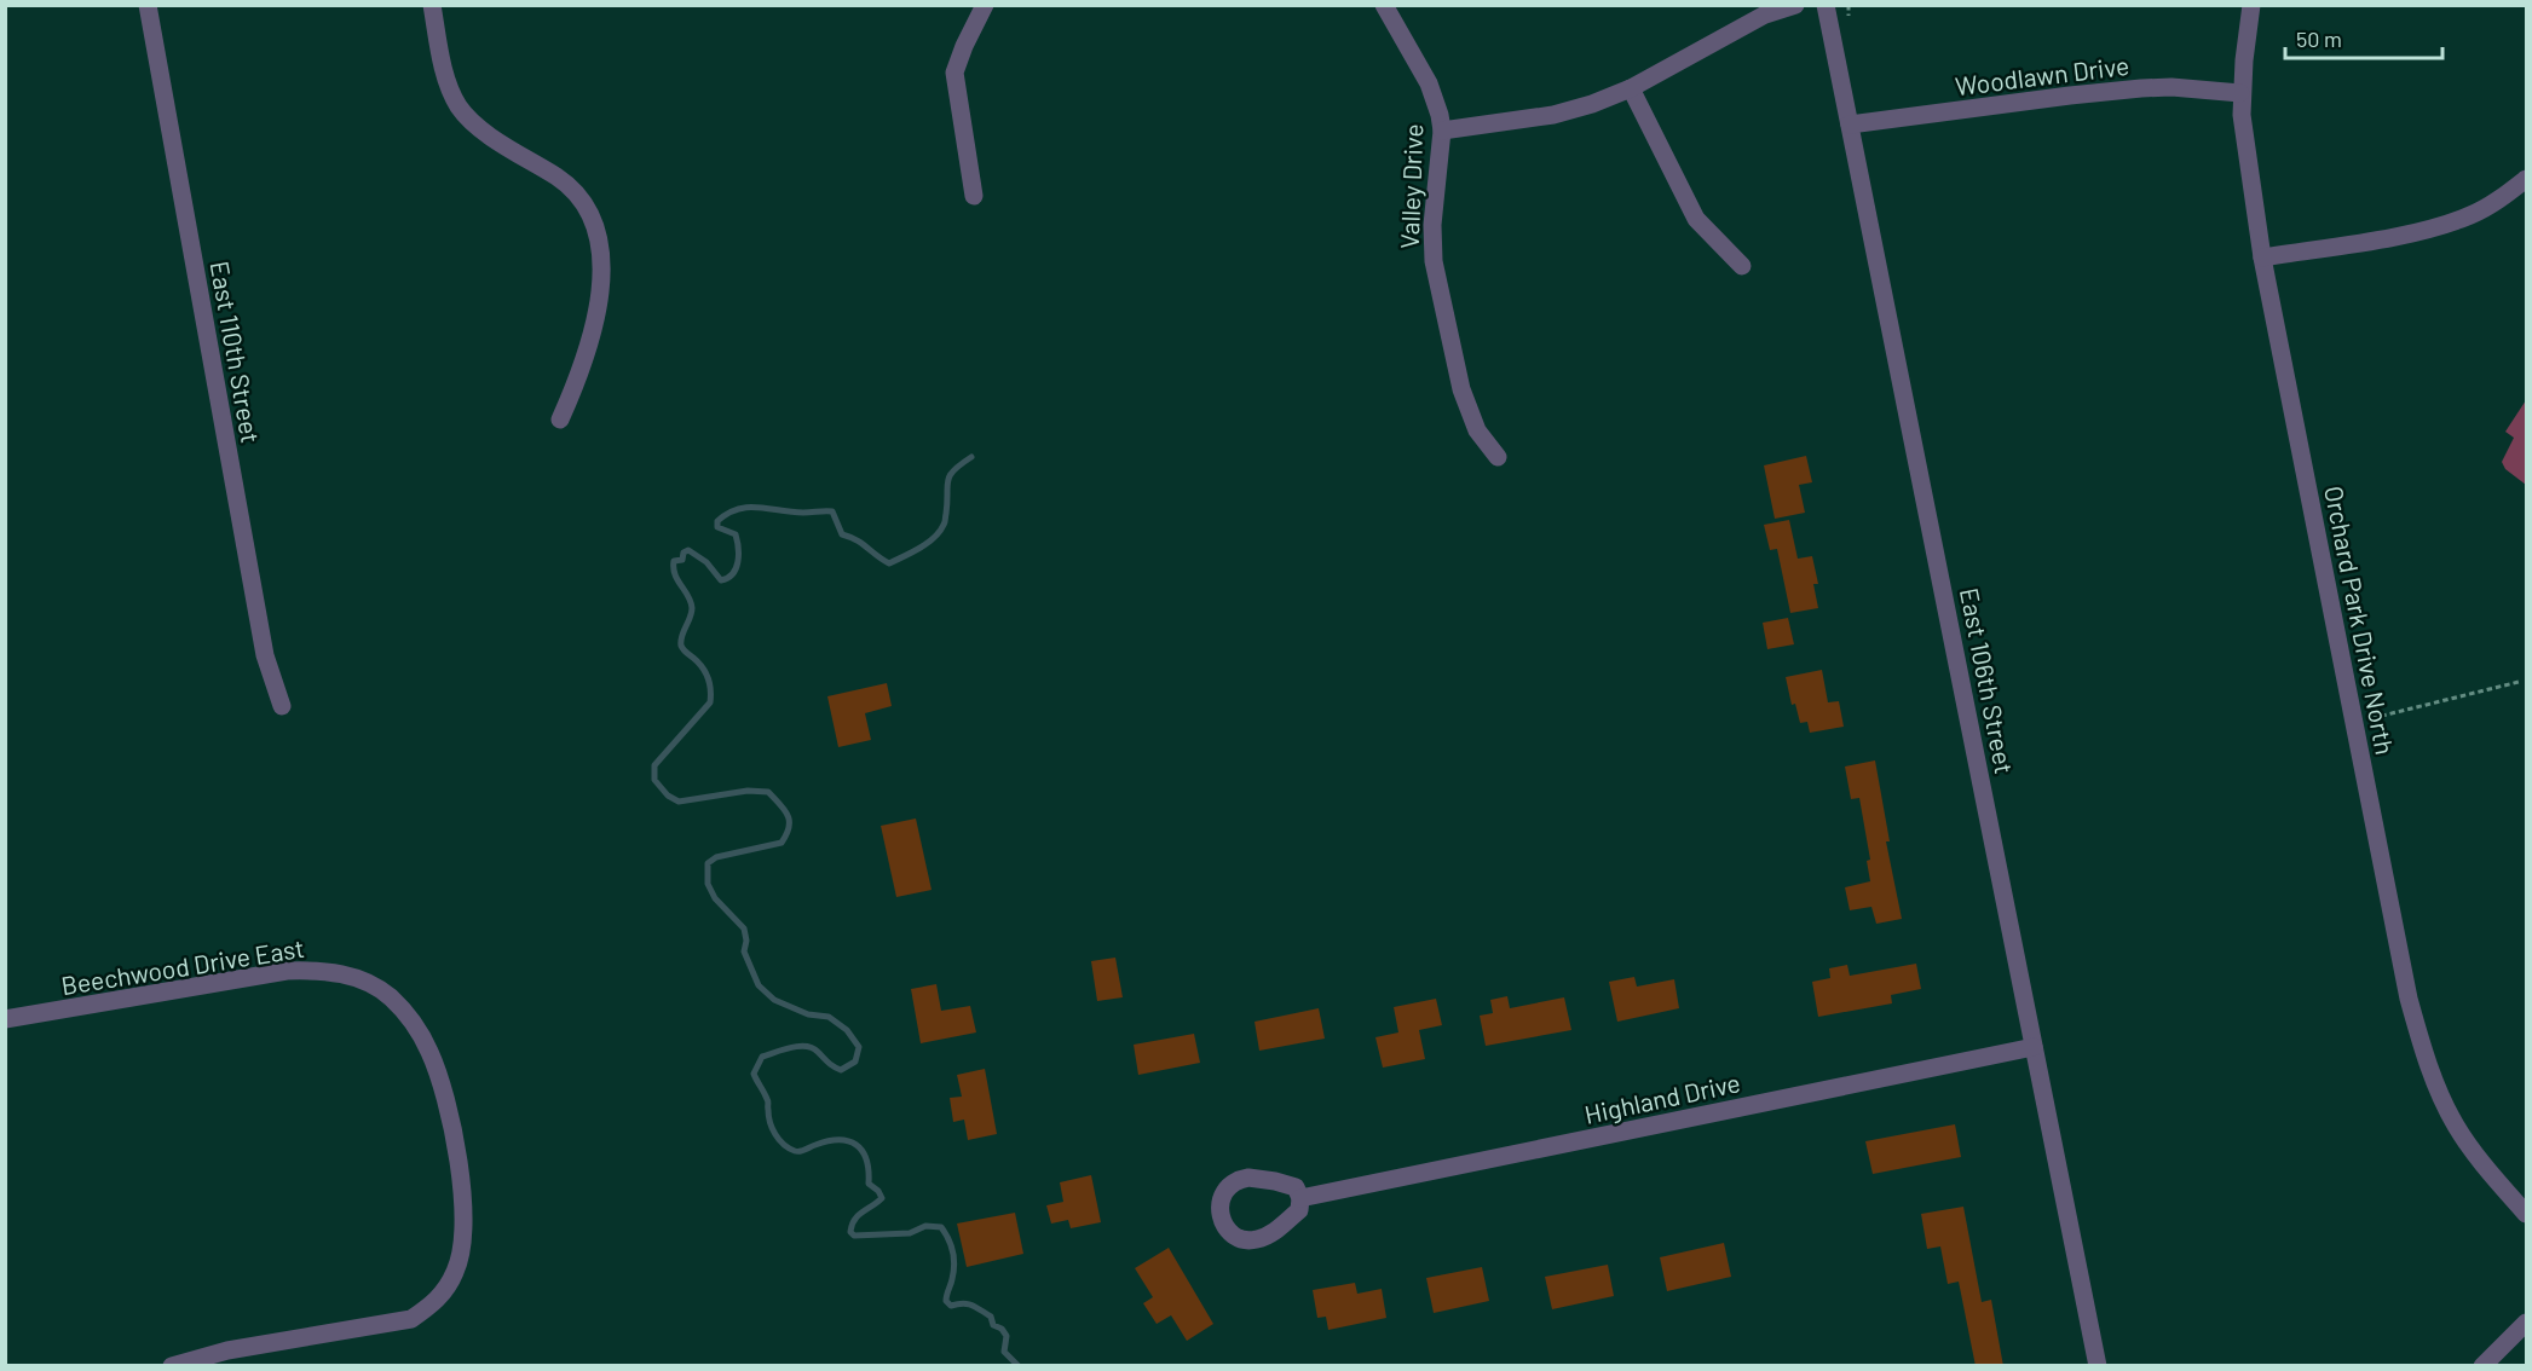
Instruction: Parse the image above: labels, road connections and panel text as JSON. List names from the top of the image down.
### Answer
{
  "streets": {
    "street": [
      "Woodlawn Drive",
      "Valley Drive",
      "East 110th Street",
      "Orchard Park Drive North",
      "East 106th Street",
      "Beechwood Drive East",
      "Highland Drive"
    ]
  },
  "crossings": [
    ["Woodlawn Drive", "Orchard Park Drive North"],
    ["Woodlawn Drive", "East 106th Street"],
    ["East 106th Street", "Highland Drive"]
  ],
  "scale_bar": "50 m"
}
